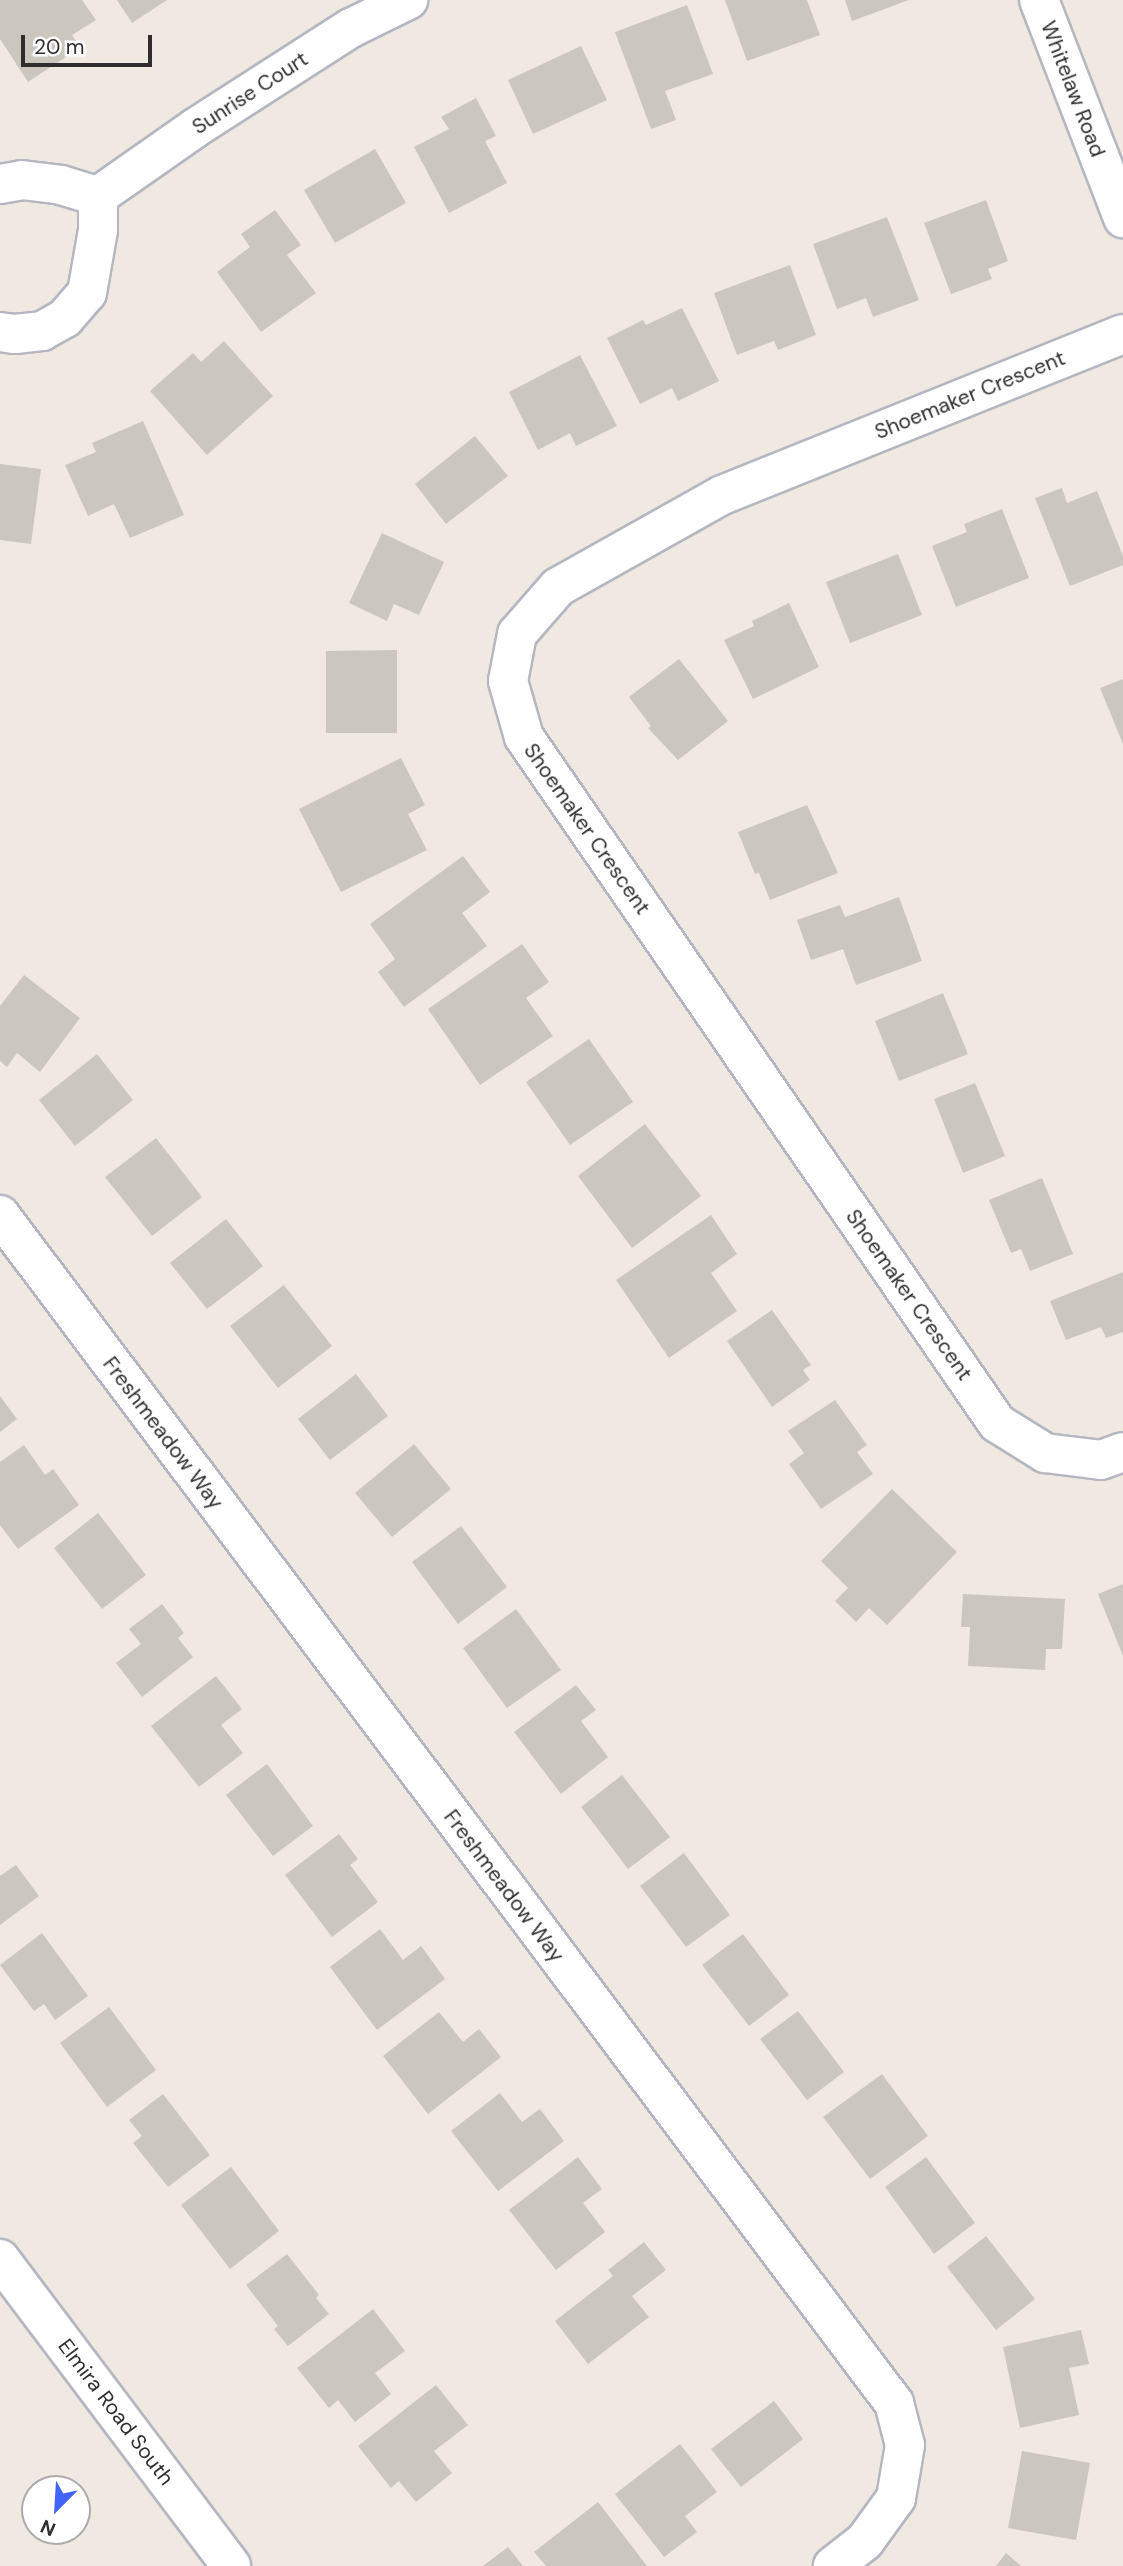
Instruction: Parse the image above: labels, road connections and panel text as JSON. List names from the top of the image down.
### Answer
{
  "streets": {
    "street": [
      "Whitelaw Road",
      "Sunrise Court",
      "Shoemaker Crescent",
      "Freshmeadow Way",
      "Elmira Road South"
    ]
  },
  "scale_bar": "20 m",
  "north": "bottom left"
}
